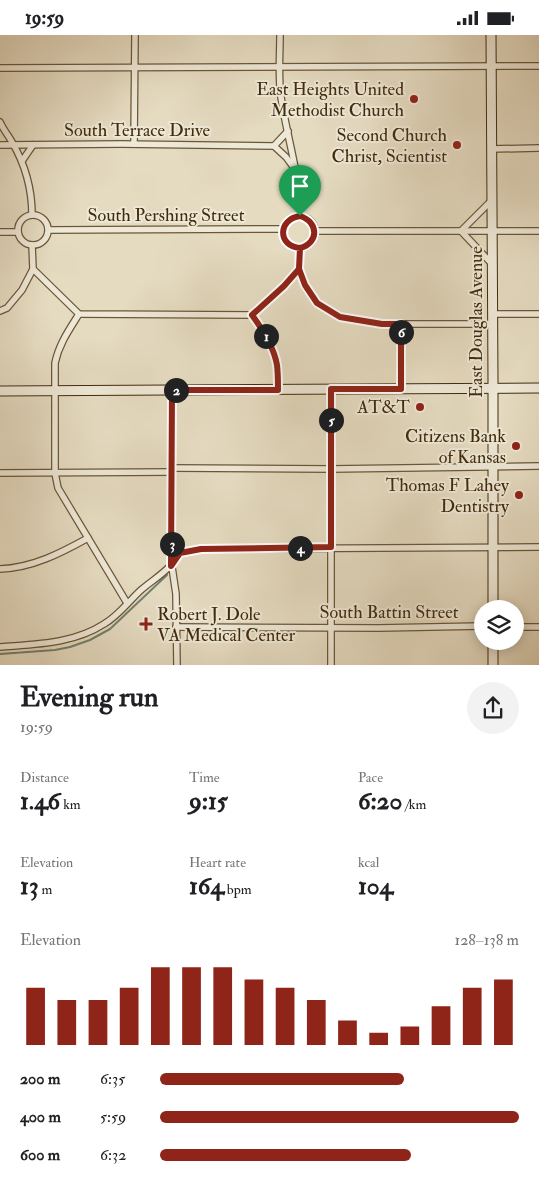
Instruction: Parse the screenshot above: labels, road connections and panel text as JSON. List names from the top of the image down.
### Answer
{
  "streets": {
    "main road": ["East Douglas Avenue"],
    "street": ["South Terrace Drive", "South Pershing Street", "South Battin Street"]
  },
  "places": {
    "other": [
      "East Heights United Methodist Church",
      "Second Church Christ, Scientist",
      "AT&T",
      "Citizens Bank of Kansas",
      "Thomas F Lahey Dentistry"
    ],
    "health": ["Robert J. Dole VA Medical Center"]
  },
  "page": {
    "status": "19:59",
    "pins": [
      "6",
      "1",
      "2",
      "5",
      "3",
      "4"
    ],
    "heading": ["Evening run", "19:59"],
    "stats": [
      ["Distance", "1.46 km"],
      ["Time", "9:15"],
      ["Pace", "6:20 /km"],
      ["Elevation", "13 m"],
      ["Heart rate", "164 bpm"],
      ["kcal", "104"]
    ],
    "chart": ["Elevation", "128–138 m"],
    "list": [
      {
        "name": "200 m",
        "note": "6:35"
      },
      {
        "name": "400 m",
        "note": "5:59"
      },
      {
        "name": "600 m",
        "note": "6:32"
      }
    ]
  }
}
